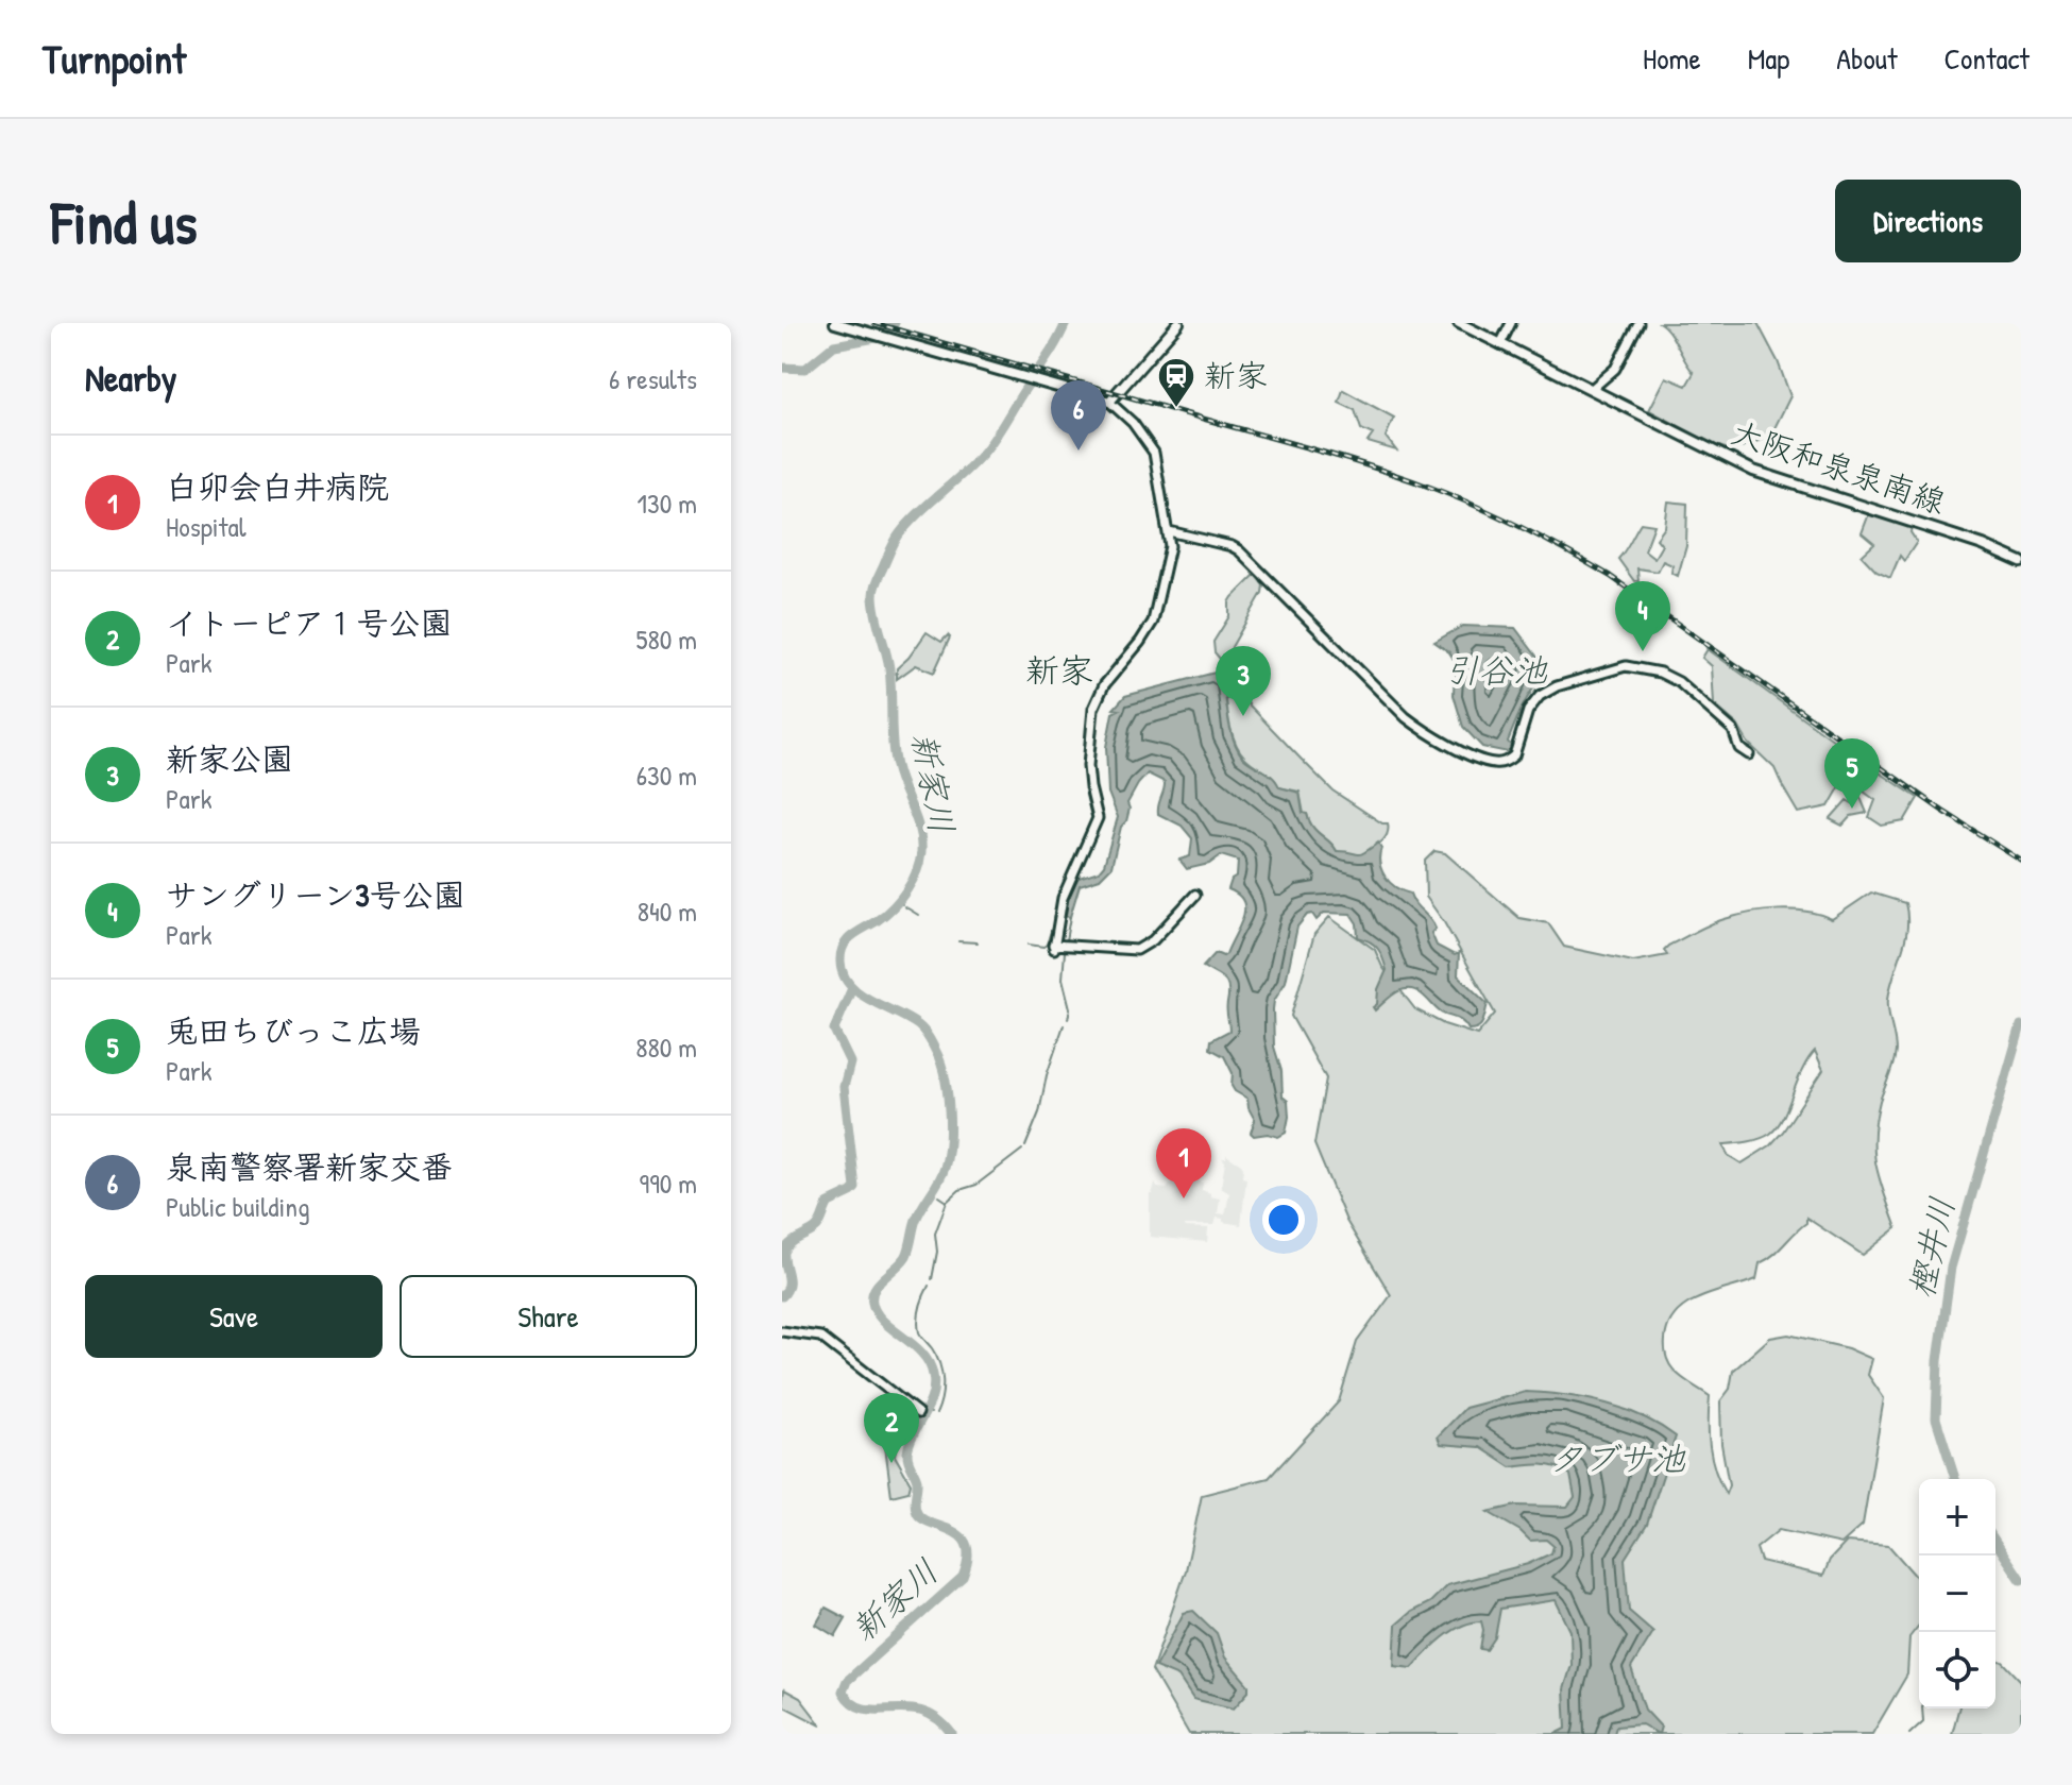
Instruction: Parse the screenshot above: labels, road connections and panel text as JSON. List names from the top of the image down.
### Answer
{
  "streets": {
    "main road": ["大阪和泉泉南線"]
  },
  "districts": ["新家"],
  "water": [
    "引谷池",
    "新家川",
    "樫井川",
    "タブサ池"
  ],
  "places": {
    "station": ["新家"]
  },
  "page": {
    "header": "Turnpoint",
    "nav": [
      "Home",
      "Map",
      "About",
      "Contact"
    ],
    "buttons": [
      "Directions",
      ["Save", "Share"]
    ],
    "title": "Find us",
    "heading": ["Nearby", "6 results"],
    "pins": [
      "6",
      "4",
      "3",
      "5",
      "1",
      "2"
    ],
    "list": [
      {
        "mark": "1",
        "name": "白卯会白井病院",
        "note": "Hospital",
        "value": "130 m"
      },
      {
        "mark": "2",
        "name": "イトーピア１号公園",
        "note": "Park",
        "value": "580 m"
      },
      {
        "mark": "3",
        "name": "新家公園",
        "note": "Park",
        "value": "630 m"
      },
      {
        "mark": "4",
        "name": "サングリーン3号公園",
        "note": "Park",
        "value": "840 m"
      },
      {
        "mark": "5",
        "name": "兎田ちびっこ広場",
        "note": "Park",
        "value": "880 m"
      },
      {
        "mark": "6",
        "name": "泉南警察署新家交番",
        "note": "Public building",
        "value": "990 m"
      }
    ],
    "map_buttons": ["+", "−"]
  }
}
